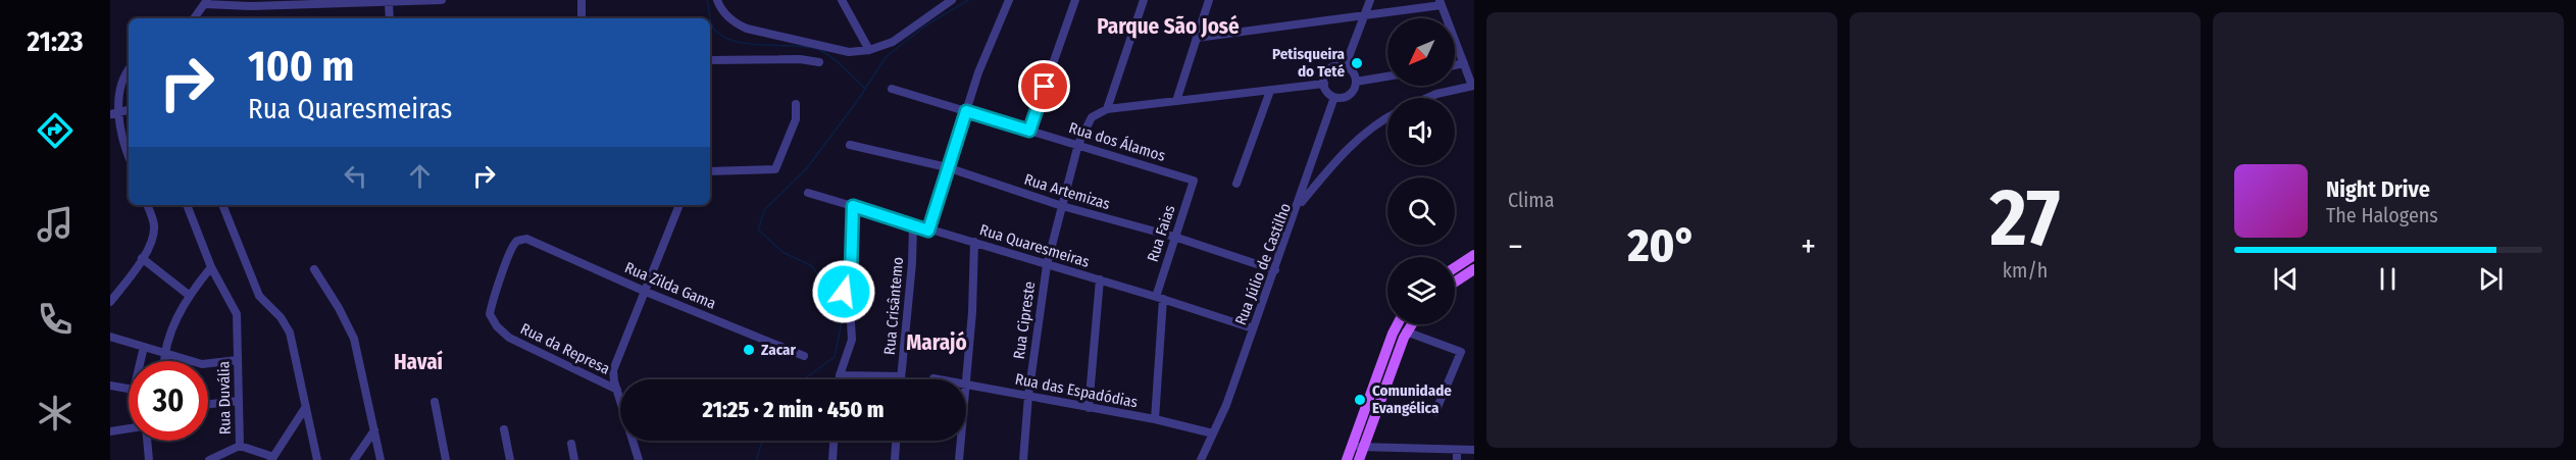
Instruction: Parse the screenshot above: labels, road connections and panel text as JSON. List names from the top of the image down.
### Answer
{
  "streets": {
    "street": [
      "Rua dos Álamos",
      "Rua Artemizas",
      "Rua Faias",
      "Rua Quaresmeiras",
      "Rua Júlio de Castilho",
      "Rua Zilda Gama",
      "Rua Crisântemo",
      "Rua Cipreste",
      "Rua da Represa",
      "Rua das Espadódias",
      "Rua Duvália"
    ]
  },
  "crossings": [
    ["Rua dos Álamos", "Rua Faias"],
    ["Rua dos Álamos", "Rua Cipreste"],
    ["Rua Artemizas", "Rua Faias"],
    ["Rua Artemizas", "Rua Júlio de Castilho"],
    ["Rua Artemizas", "Rua Cipreste"],
    ["Rua Faias", "Rua Quaresmeiras"],
    ["Rua Faias", "Rua das Espadódias"],
    ["Rua Quaresmeiras", "Rua Júlio de Castilho"],
    ["Rua Quaresmeiras", "Rua Crisântemo"],
    ["Rua Quaresmeiras", "Rua Cipreste"],
    ["Rua Júlio de Castilho", "Rua das Espadódias"],
    ["Rua Zilda Gama", "Rua da Represa"],
    ["Rua Cipreste", "Rua das Espadódias"]
  ],
  "districts": ["Parque São José", "Marajó", "Havaí"],
  "places": ["Petisqueira do Teté", "Zacar", "Comunidade Evangélica"],
  "north": "bottom left",
  "page": {
    "tabs": "21:23",
    "tile": [
      "Clima",
      ["27", "km/h"]
    ],
    "turn": ["100 m", "Rua Quaresmeiras"],
    "song": ["Night Drive", "The Halogens"],
    "heat": ["−", "20°", "+"],
    "limit": "30",
    "trip": "21:25 · 2 min · 450 m"
  }
}
